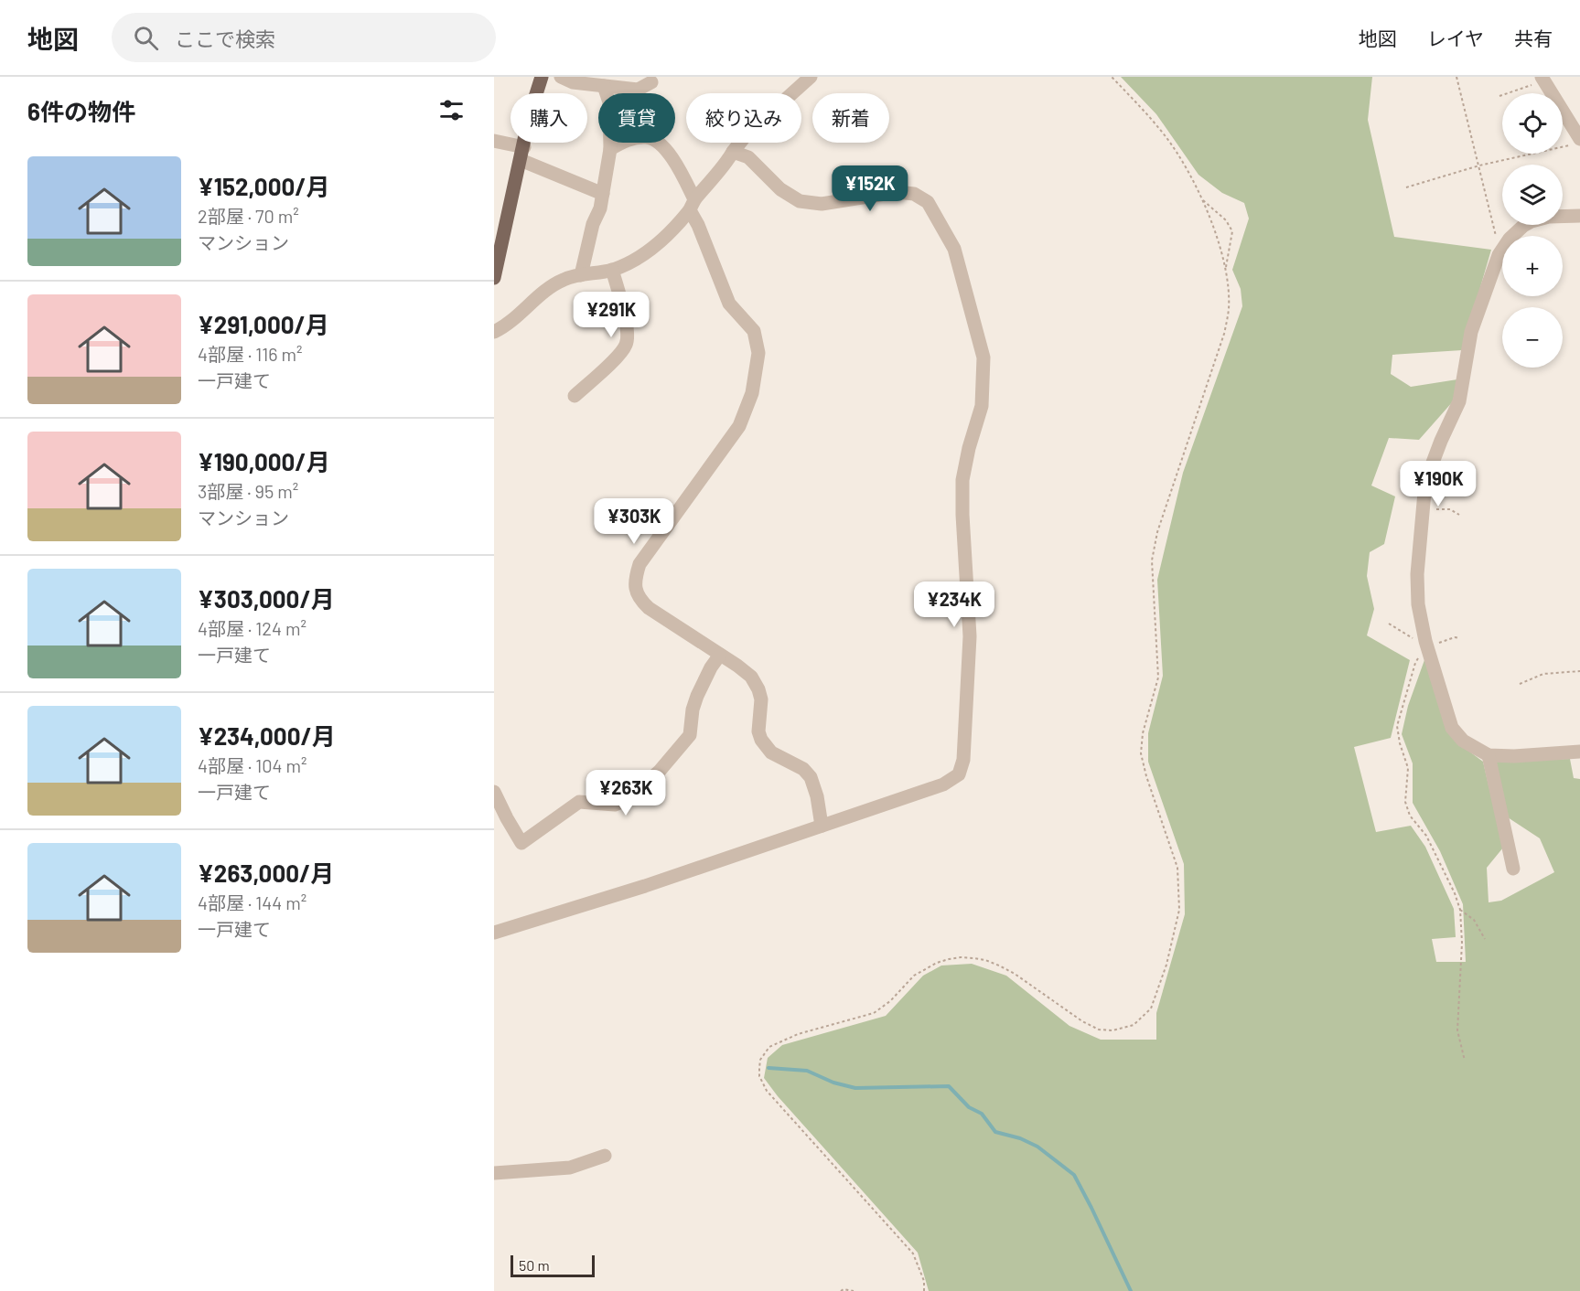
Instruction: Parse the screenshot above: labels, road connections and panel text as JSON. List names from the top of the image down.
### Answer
{
  "scale_bar": "50 m",
  "page": {
    "header": "地図",
    "search": "ここで検索",
    "nav": ["地図", "レイヤ", "共有"],
    "heading": "6件の物件",
    "map_buttons": ["+", "−"],
    "chip": [
      "購入",
      "賃貸",
      "絞り込み",
      "新着"
    ],
    "list": [
      {
        "name": "¥152,000/月",
        "note": "2部屋 · 70 m² · マンション"
      },
      {
        "name": "¥291,000/月",
        "note": "4部屋 · 116 m² · 一戸建て"
      },
      {
        "name": "¥190,000/月",
        "note": "3部屋 · 95 m² · マンション"
      },
      {
        "name": "¥303,000/月",
        "note": "4部屋 · 124 m² · 一戸建て"
      },
      {
        "name": "¥234,000/月",
        "note": "4部屋 · 104 m² · 一戸建て"
      },
      {
        "name": "¥263,000/月",
        "note": "4部屋 · 144 m² · 一戸建て"
      }
    ],
    "price": [
      "¥152K",
      "¥291K",
      "¥190K",
      "¥303K",
      "¥234K",
      "¥263K"
    ],
    "scale": "50 m"
  }
}
